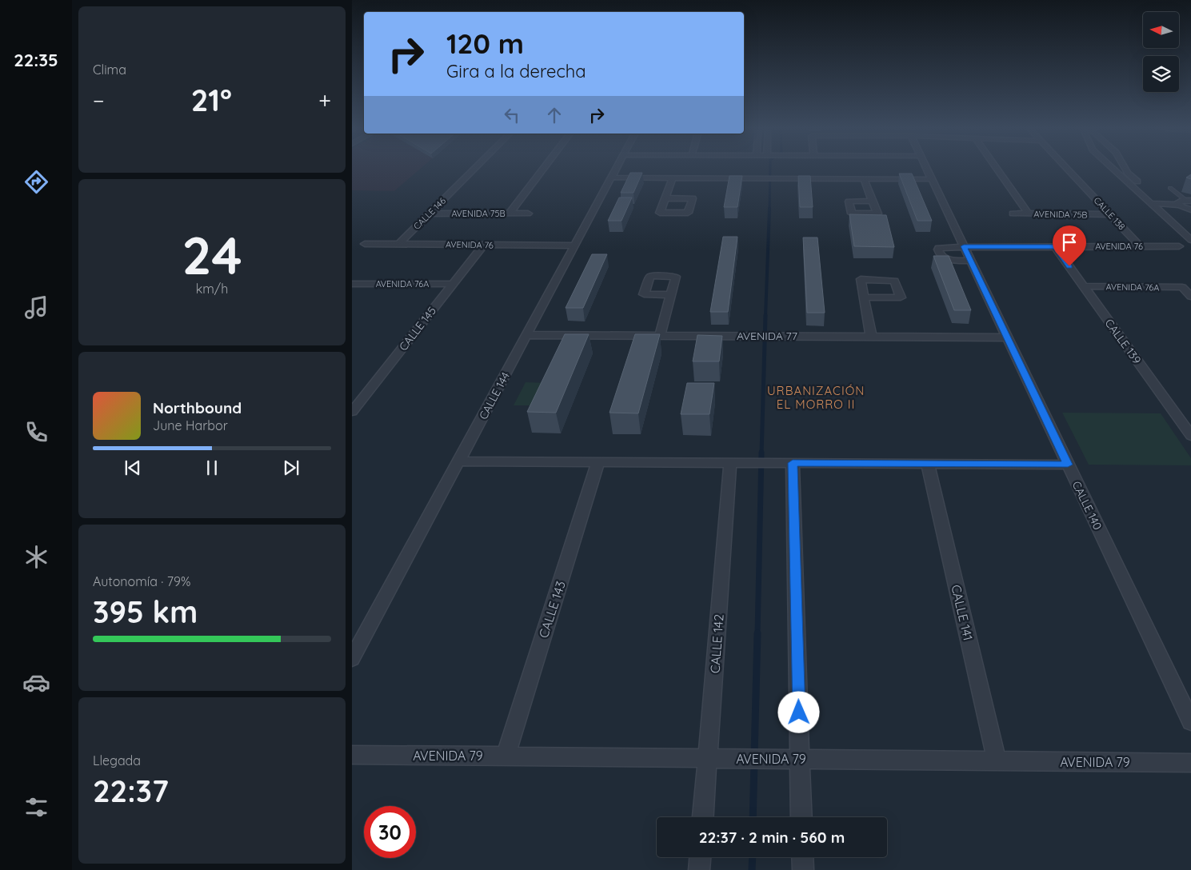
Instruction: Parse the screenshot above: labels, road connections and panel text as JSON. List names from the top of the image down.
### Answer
{
  "streets": {
    "street": [
      "CALLE 146",
      "AVENIDA 75B",
      "CALLE 138",
      "AVENIDA 76",
      "AVENIDA 76A",
      "CALLE 145",
      "AVENIDA 77",
      "CALLE 139",
      "CALLE 144",
      "CALLE 140",
      "CALLE 143",
      "CALLE 141",
      "CALLE 142",
      "AVENIDA 79"
    ]
  },
  "crossings": [
    ["CALLE 146", "AVENIDA 75B"],
    ["CALLE 146", "AVENIDA 76"],
    ["AVENIDA 75B", "CALLE 138"],
    ["CALLE 138", "AVENIDA 76"],
    ["AVENIDA 76", "CALLE 145"],
    ["AVENIDA 76", "CALLE 139"],
    ["AVENIDA 76", "CALLE 144"],
    ["AVENIDA 76", "CALLE 140"],
    ["AVENIDA 76A", "CALLE 145"],
    ["AVENIDA 76A", "CALLE 139"],
    ["AVENIDA 77", "CALLE 144"],
    ["AVENIDA 77", "CALLE 140"],
    ["CALLE 143", "AVENIDA 79"],
    ["CALLE 141", "AVENIDA 79"],
    ["CALLE 142", "AVENIDA 79"]
  ],
  "districts": ["URBANIZACIÓN EL MORRO II"],
  "north": "left",
  "page": {
    "tabs": "22:35",
    "tile": [
      "Clima",
      ["24", "km/h"],
      ["Autonomía · 79%", "395 km"],
      ["Llegada", "22:37"]
    ],
    "turn": ["120 m", "Gira a la derecha"],
    "heat": ["−", "21°", "+"],
    "song": ["Northbound", "June Harbor"],
    "limit": "30",
    "trip": "22:37 · 2 min · 560 m"
  }
}
